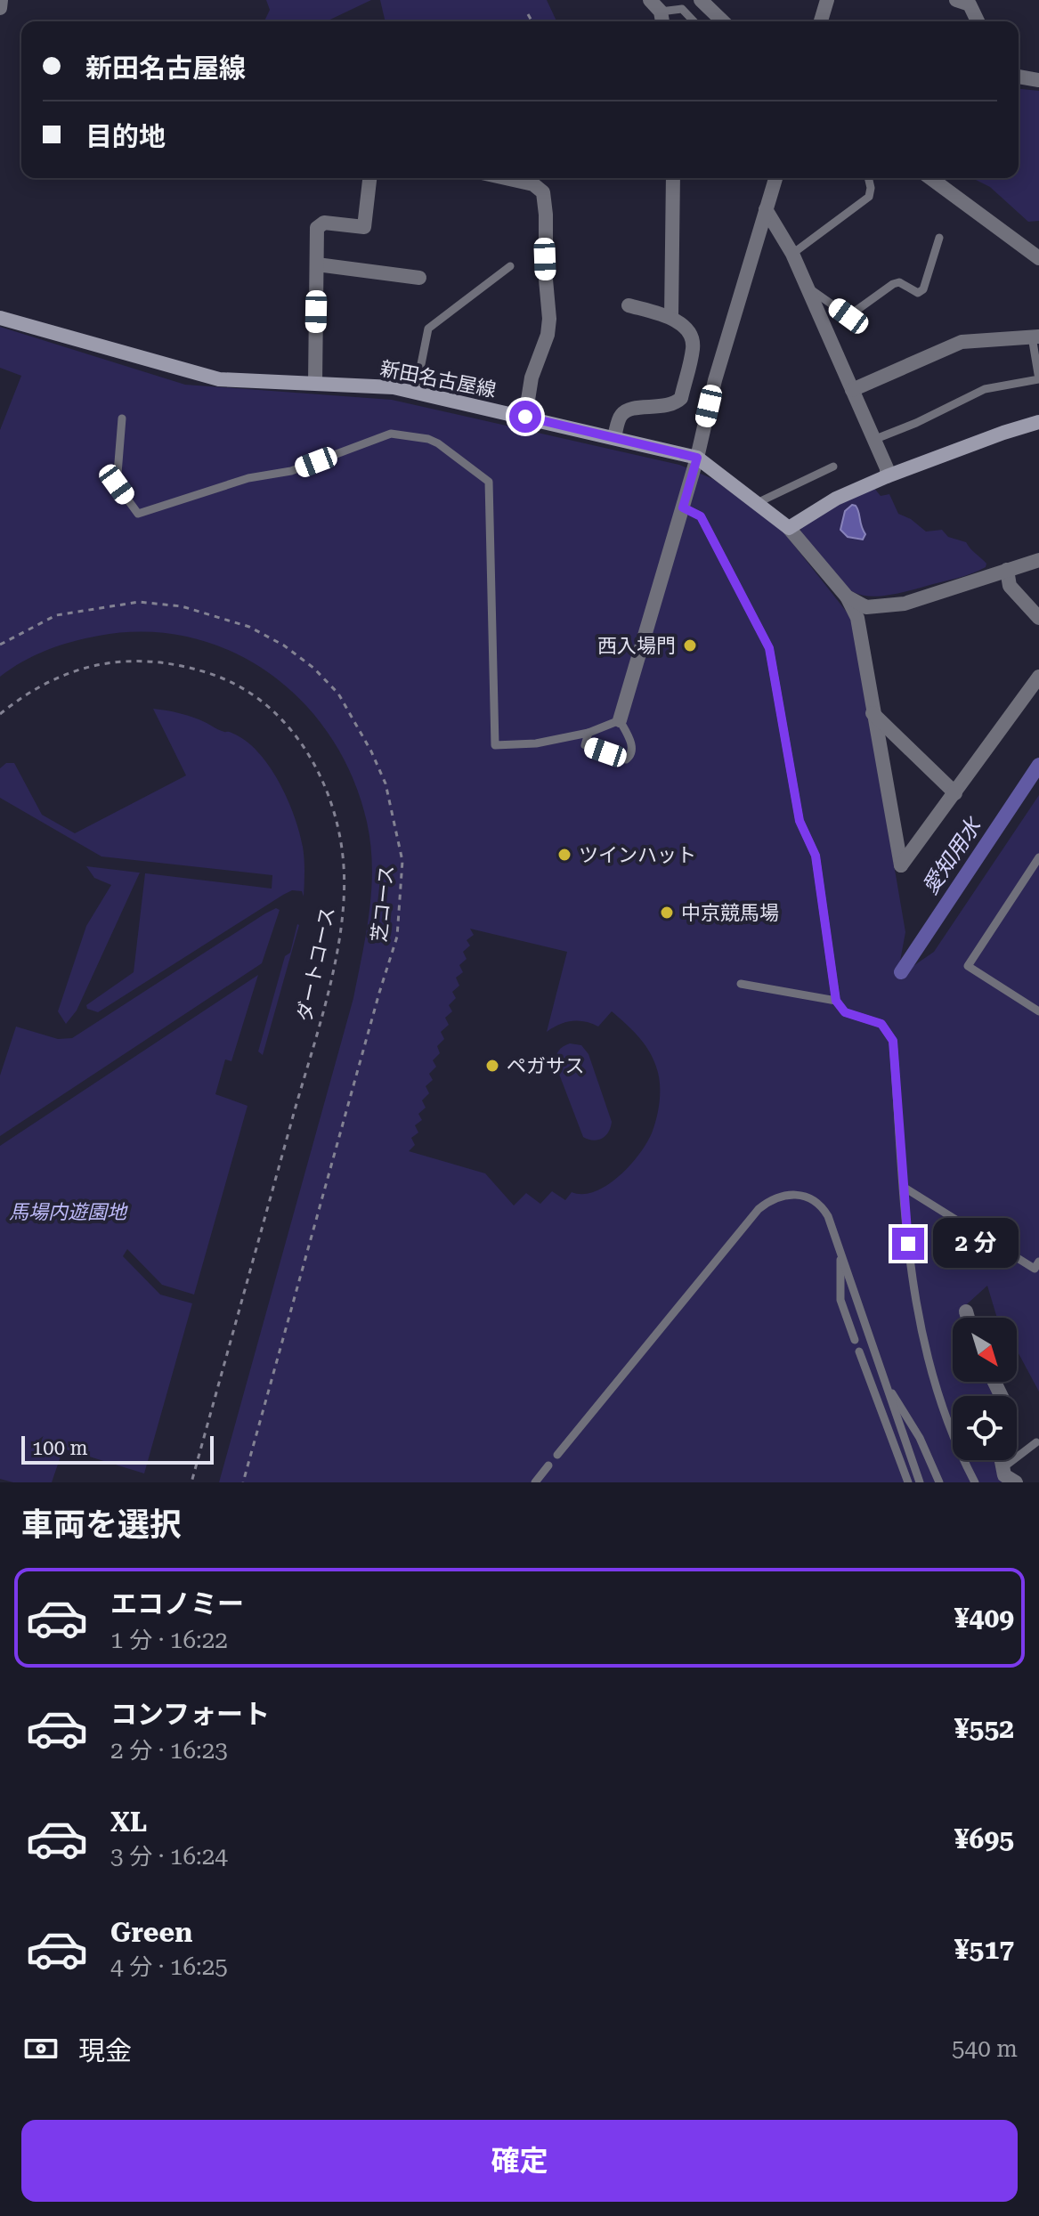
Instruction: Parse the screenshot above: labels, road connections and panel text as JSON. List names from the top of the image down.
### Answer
{
  "streets": {
    "main road": ["新田名古屋線"],
    "path": ["芝コース", "ダートコース"]
  },
  "water": ["愛知用水"],
  "parks": ["馬場内遊園地"],
  "places": [
    "西入場門",
    "ツインハット",
    "中京競馬場",
    "ペガサス"
  ],
  "scale_bar": "100 m",
  "north": "bottom right",
  "page": {
    "banner": ["新田名古屋線", "目的地"],
    "bubble": "2 分",
    "scale": "100 m",
    "heading": "車両を選択",
    "list": [
      {
        "name": "エコノミー",
        "note": "1 分 · 16:22",
        "value": "¥409"
      },
      {
        "name": "コンフォート",
        "note": "2 分 · 16:23",
        "value": "¥552"
      },
      {
        "name": "XL",
        "note": "3 分 · 16:24",
        "value": "¥695"
      },
      {
        "name": "Green",
        "note": "4 分 · 16:25",
        "value": "¥517"
      }
    ],
    "pay": ["現金", "540 m"],
    "buttons": "確定"
  }
}
